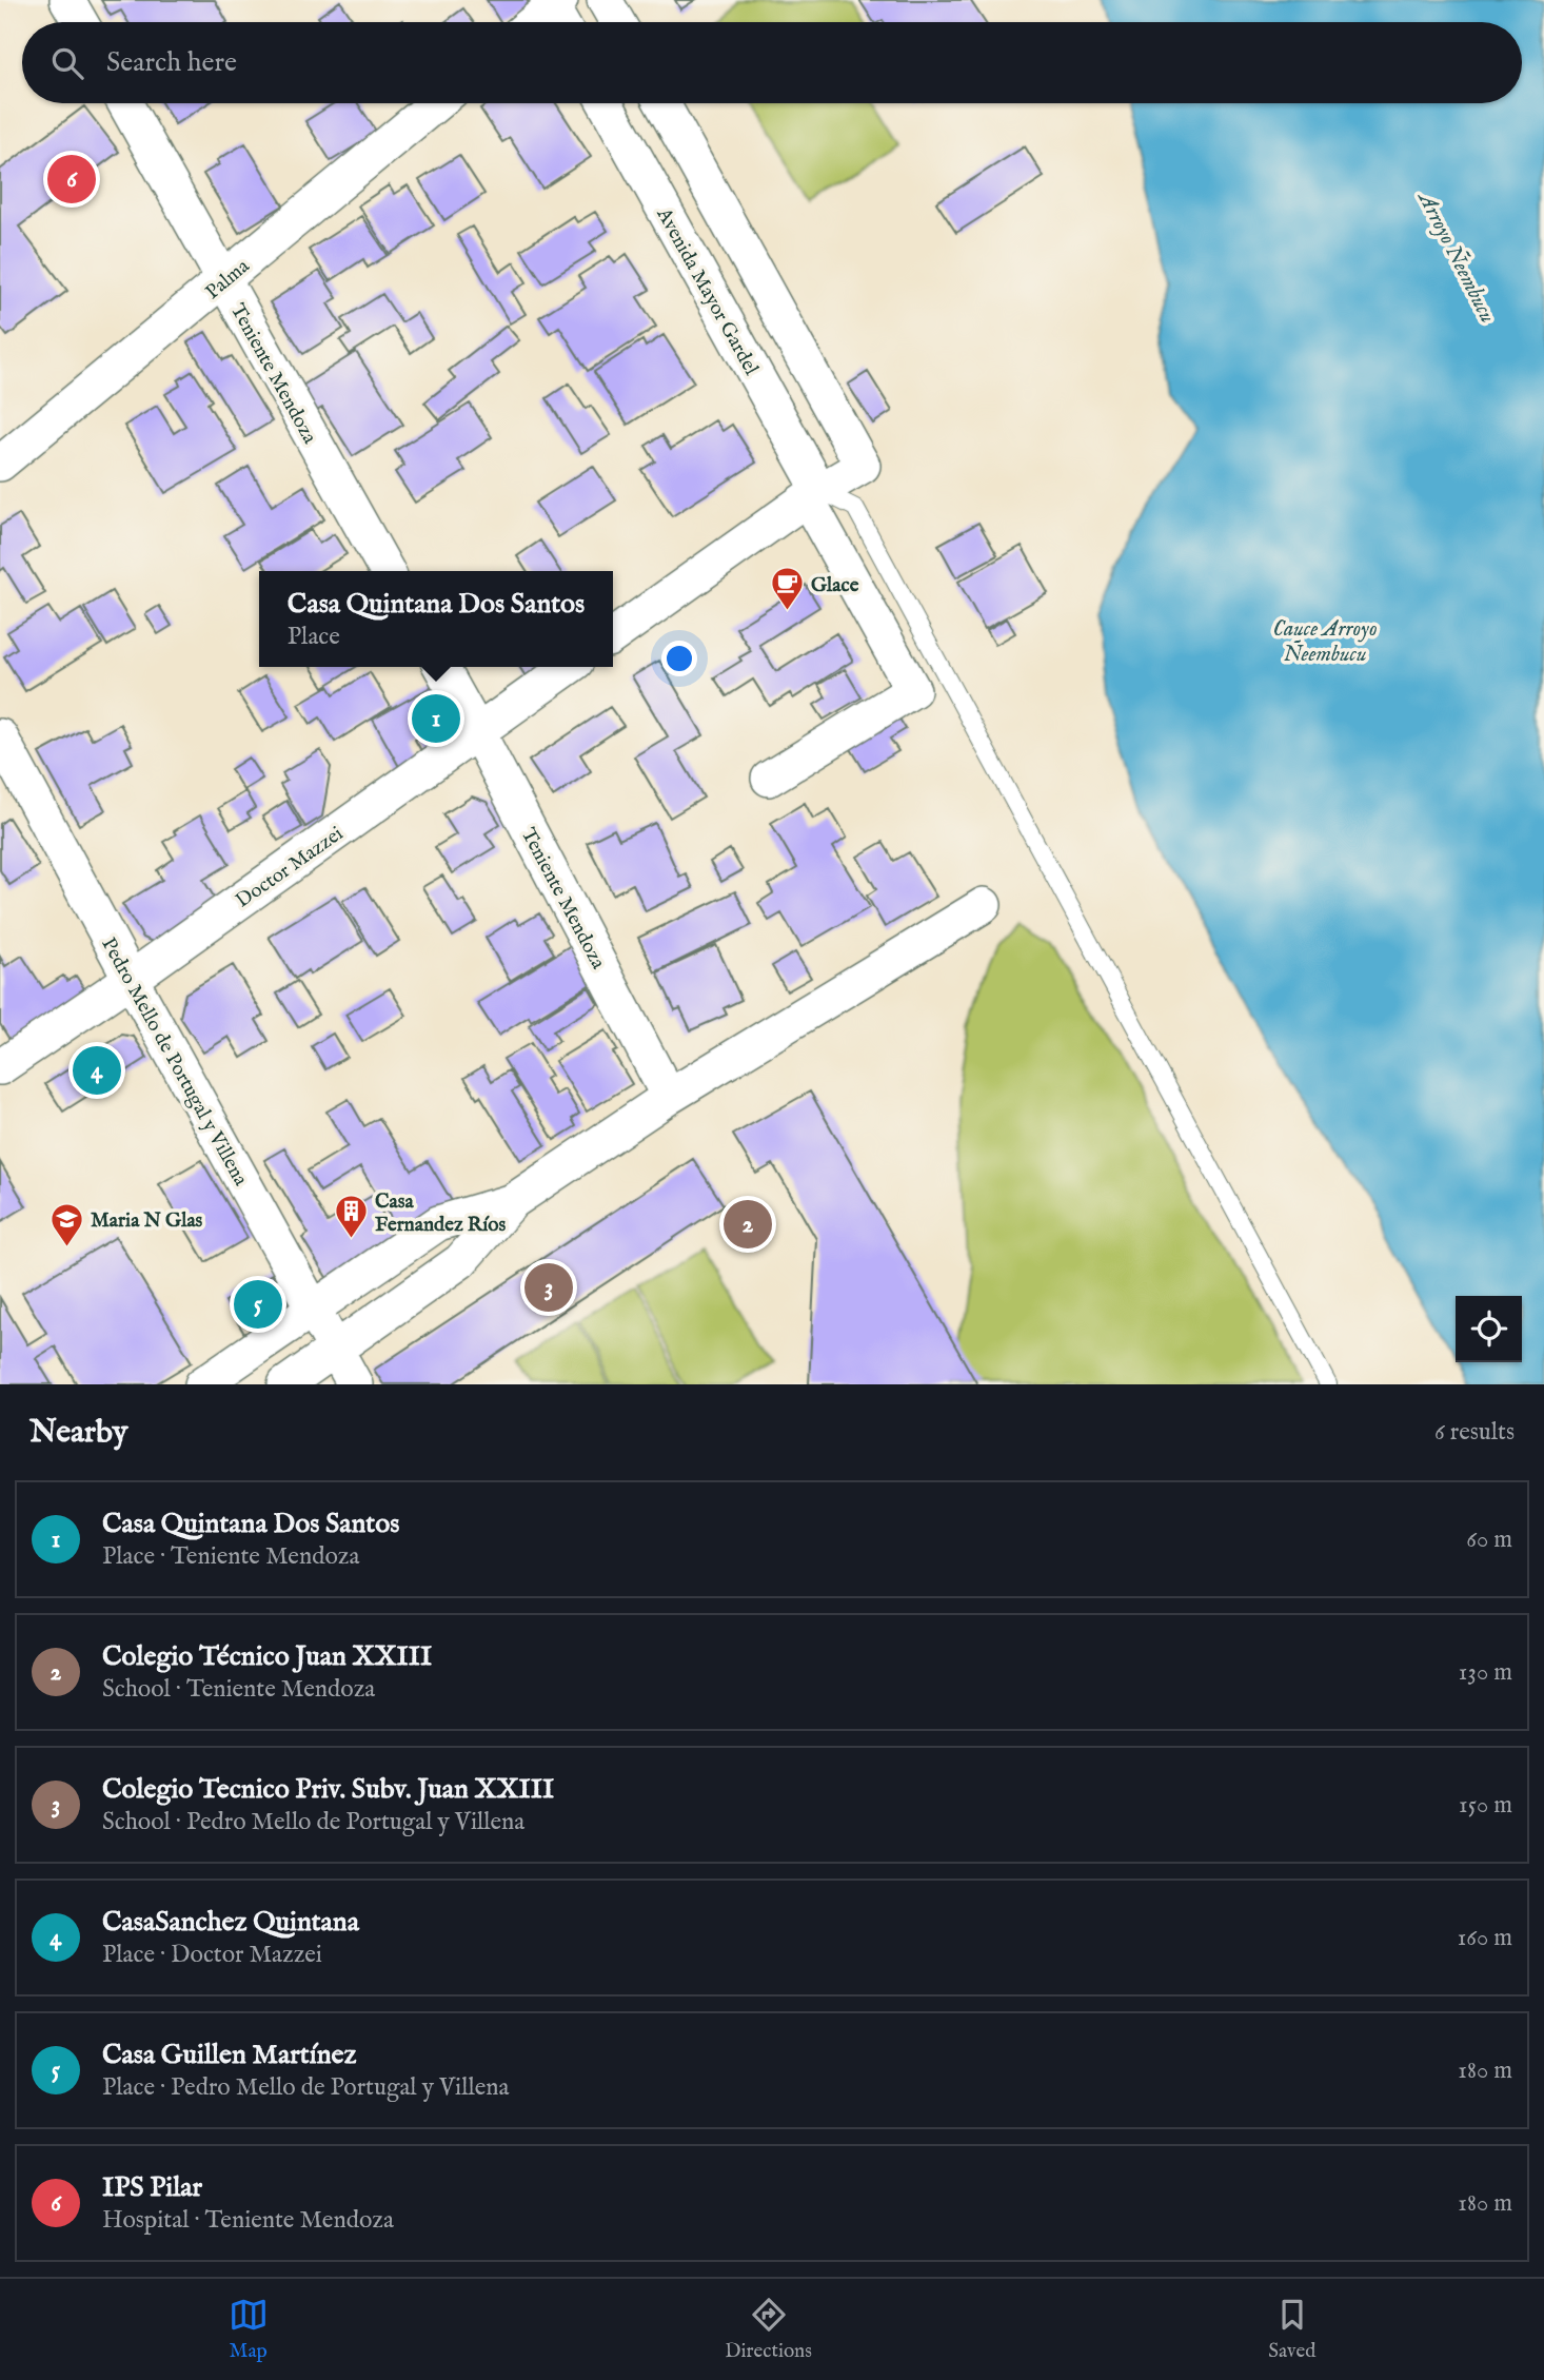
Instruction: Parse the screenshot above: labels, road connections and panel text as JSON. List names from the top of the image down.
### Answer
{
  "streets": {
    "street": [
      "Palma",
      "Avenida Mayor Gardel",
      "Teniente Mendoza",
      "Doctor Mazzei",
      "Pedro Mello de Portugal y Villena"
    ]
  },
  "crossings": [
    ["Palma", "Teniente Mendoza"],
    ["Teniente Mendoza", "Doctor Mazzei"],
    ["Doctor Mazzei", "Pedro Mello de Portugal y Villena"]
  ],
  "water": ["Arroyo Ñeembucu", "Cauce Arroyo Ñeembucu"],
  "places": {
    "cafe": ["Glace"],
    "building": ["Casa Fernandez Ríos"],
    "school or university": ["Maria N Glas"]
  },
  "page": {
    "search": "Search here",
    "pins": [
      "6",
      "1",
      "4",
      "2",
      "3",
      "5"
    ],
    "popup": ["Casa Quintana Dos Santos", "Place"],
    "heading": ["Nearby", "6 results"],
    "list": [
      {
        "mark": "1",
        "name": "Casa Quintana Dos Santos",
        "note": "Place · Teniente Mendoza",
        "value": "60 m"
      },
      {
        "mark": "2",
        "name": "Colegio Técnico Juan XXIII",
        "note": "School · Teniente Mendoza",
        "value": "130 m"
      },
      {
        "mark": "3",
        "name": "Colegio Tecnico Priv. Subv. Juan XXIII",
        "note": "School · Pedro Mello de Portugal y Villena",
        "value": "150 m"
      },
      {
        "mark": "4",
        "name": "CasaSanchez Quintana",
        "note": "Place · Doctor Mazzei",
        "value": "160 m"
      },
      {
        "mark": "5",
        "name": "Casa Guillen Martínez",
        "note": "Place · Pedro Mello de Portugal y Villena",
        "value": "180 m"
      },
      {
        "mark": "6",
        "name": "IPS Pilar",
        "note": "Hospital · Teniente Mendoza",
        "value": "180 m"
      }
    ],
    "nav": ["Map", "Directions", "Saved"]
  }
}
